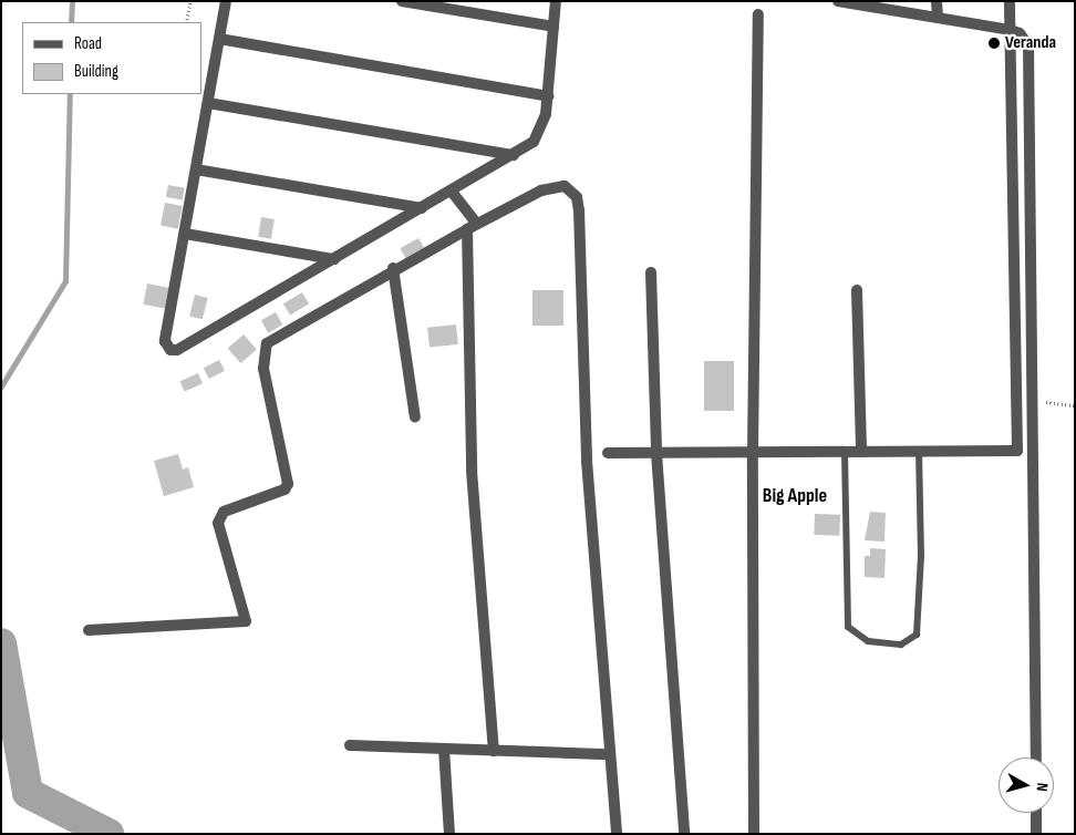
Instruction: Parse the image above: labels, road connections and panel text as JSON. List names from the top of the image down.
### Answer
{
  "districts": ["Big Apple"],
  "places": ["Veranda"],
  "legend": ["Road", "Building"],
  "north": "right"
}
